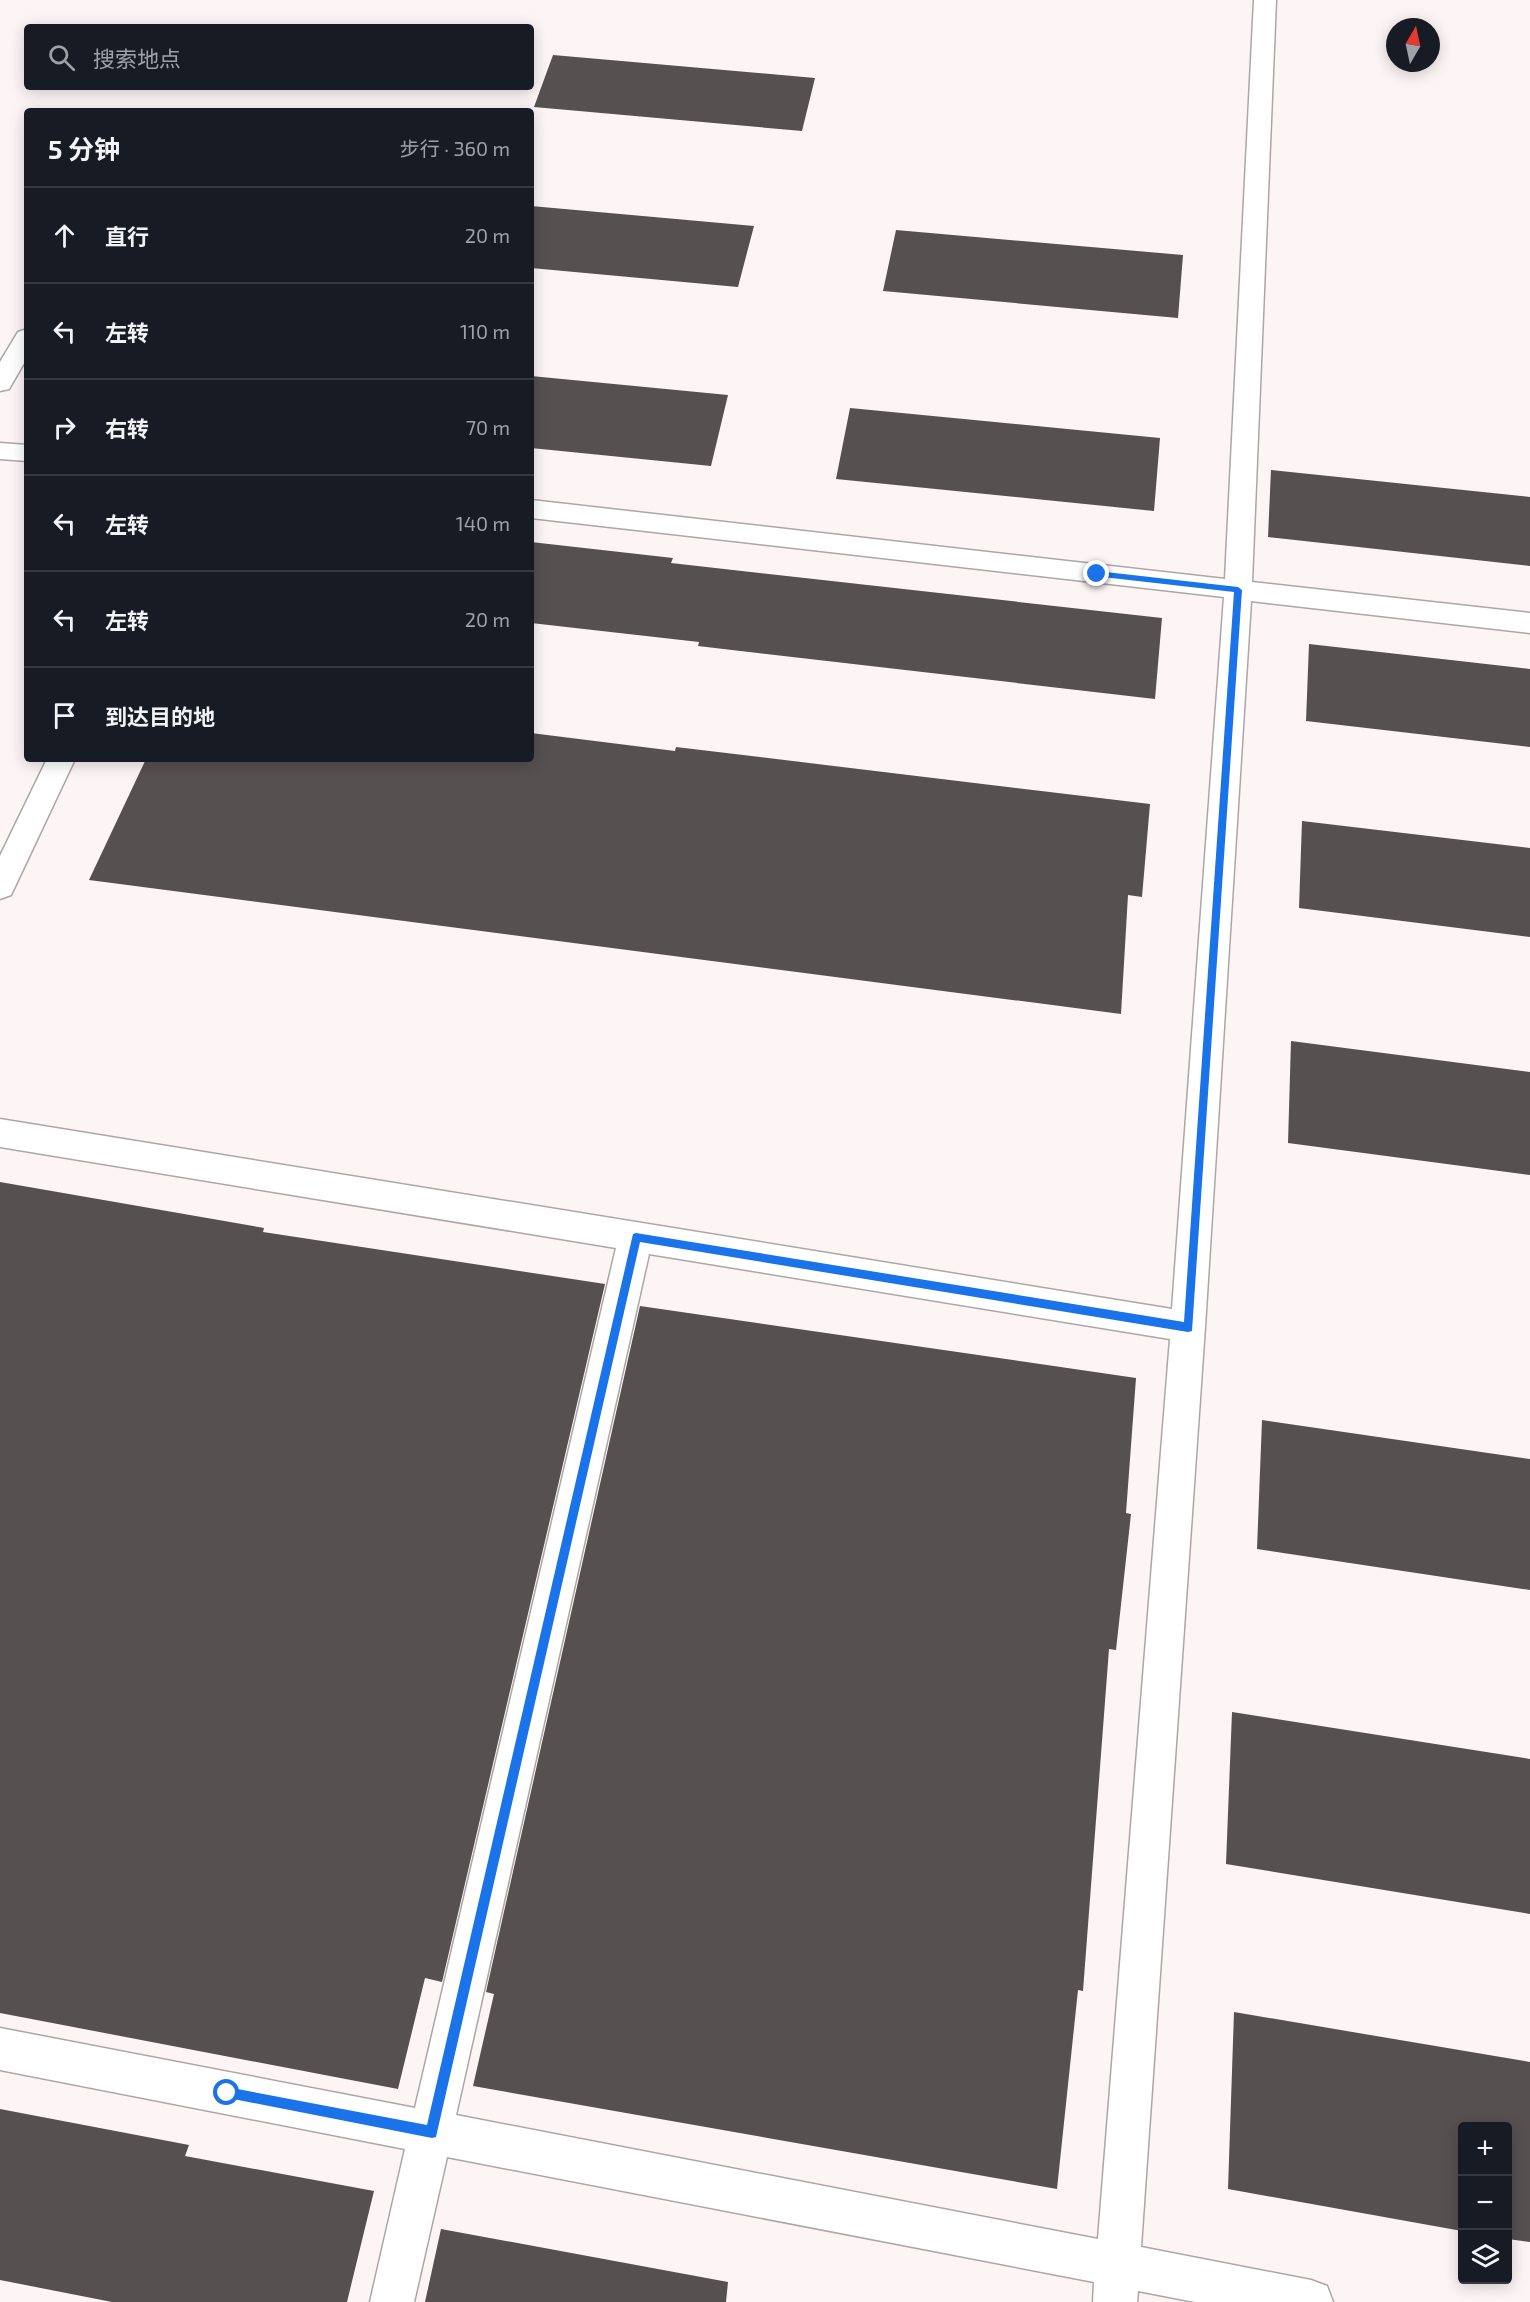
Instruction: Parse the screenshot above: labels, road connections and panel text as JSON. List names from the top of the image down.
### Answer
{
  "north": "top",
  "page": {
    "search": "搜索地点",
    "heading": ["5 分钟", "步行 · 360 m"],
    "list": [
      ["直行", "20 m"],
      ["左转", "110 m"],
      ["右转", "70 m"],
      ["左转", "140 m"],
      ["左转", "20 m"],
      "到达目的地"
    ],
    "map_buttons": ["+", "−"]
  }
}
